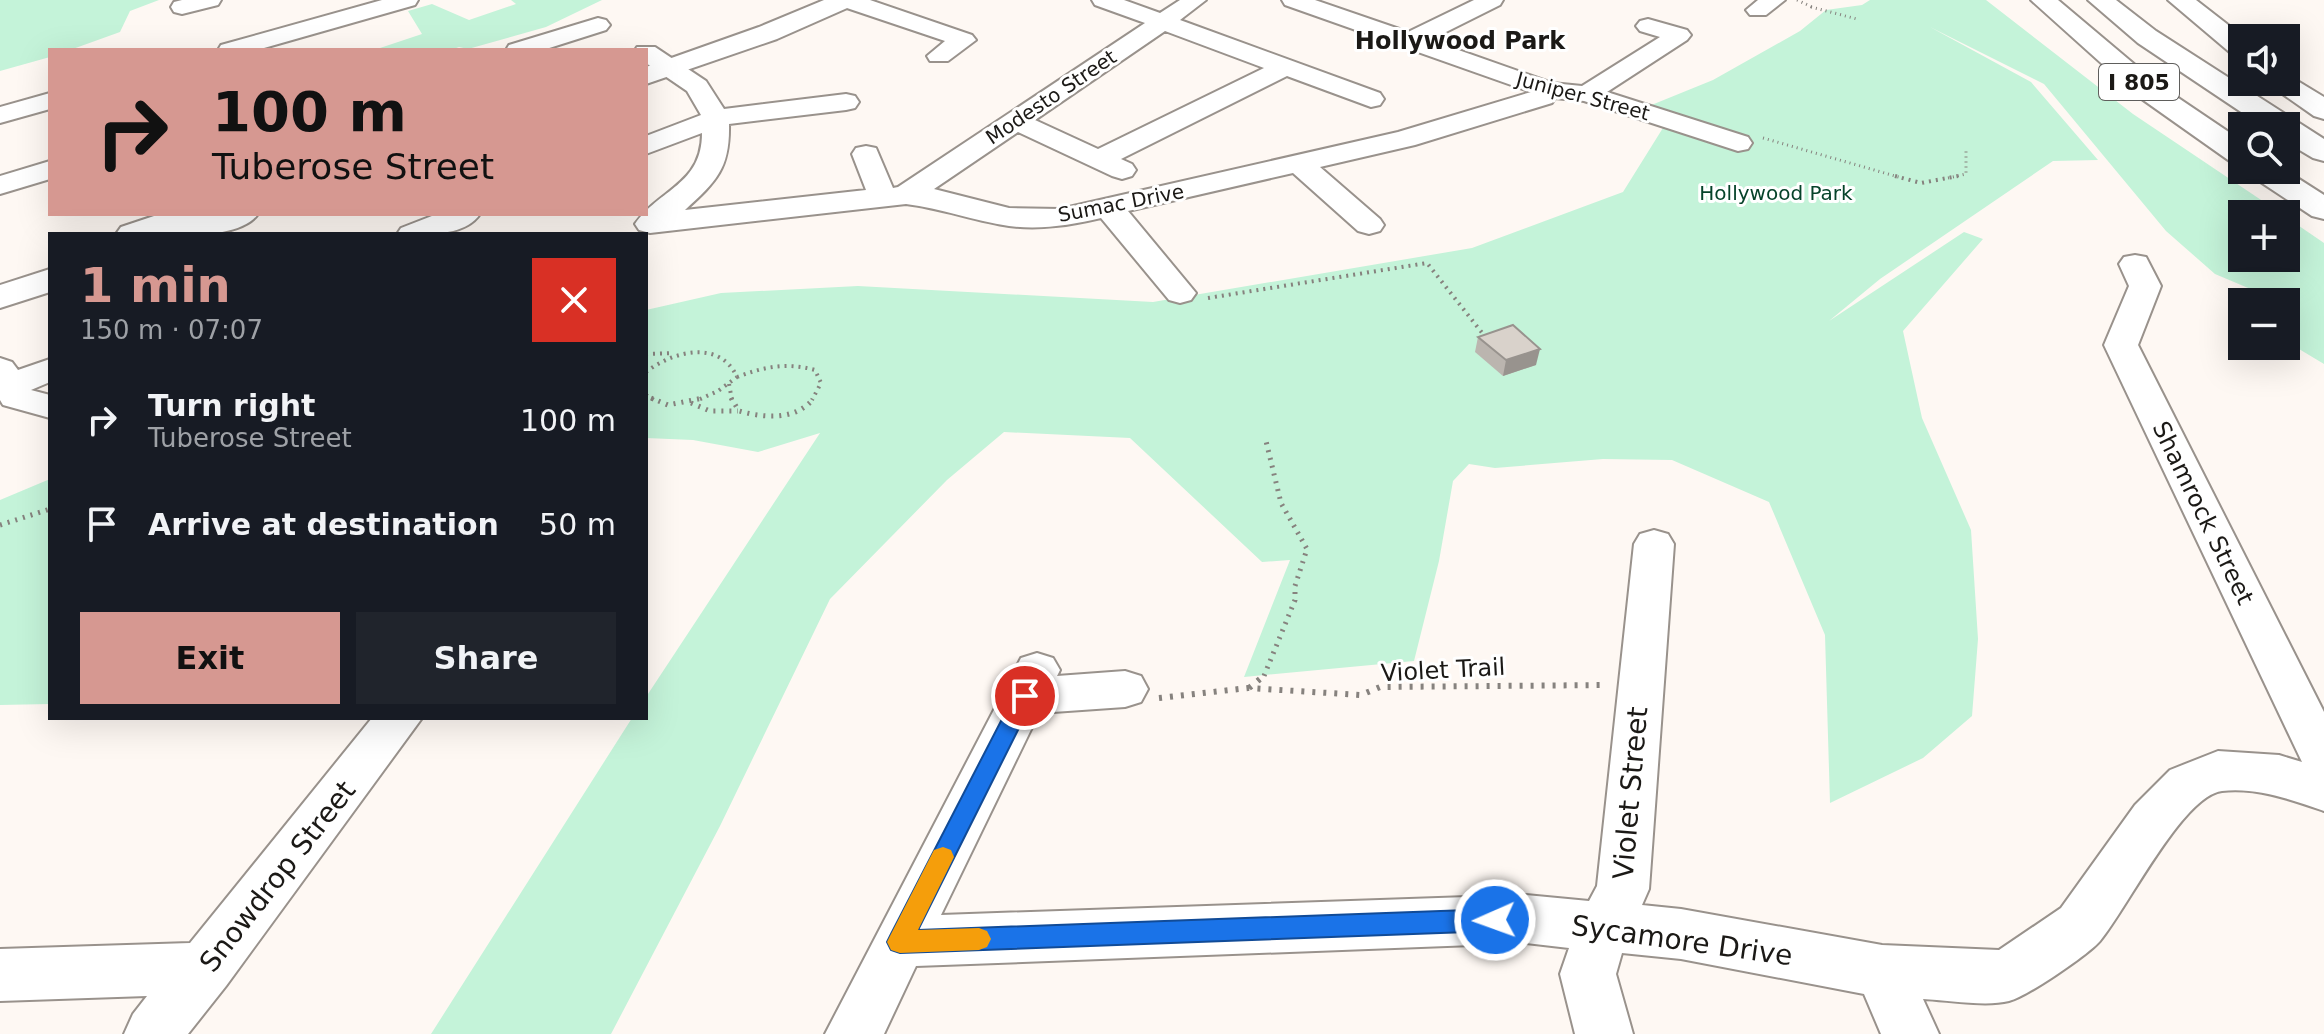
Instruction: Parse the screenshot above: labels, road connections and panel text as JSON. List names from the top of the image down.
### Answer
{
  "streets": {
    "main road": ["I 805"],
    "street": [
      "Juniper Street",
      "Modesto Street",
      "Sumac Drive",
      "Shamrock Street",
      "Violet Street",
      "Snowdrop Street",
      "Sycamore Drive"
    ],
    "path": ["Violet Trail"]
  },
  "crossings": [
    ["Juniper Street", "Sumac Drive"],
    ["Modesto Street", "Sumac Drive"],
    ["Violet Trail", "Violet Street"],
    ["Violet Street", "Sycamore Drive"]
  ],
  "districts": ["Hollywood Park"],
  "parks": ["Hollywood Park"],
  "page": {
    "map_buttons": ["+", "−"],
    "turn": ["100 m", "Tuberose Street"],
    "heading": ["1 min", "150 m · 07:07"],
    "list": [
      {
        "name": "Turn right",
        "note": "Tuberose Street",
        "value": "100 m"
      },
      {
        "name": "Arrive at destination",
        "value": "50 m"
      }
    ],
    "buttons": ["Exit", "Share"]
  }
}
